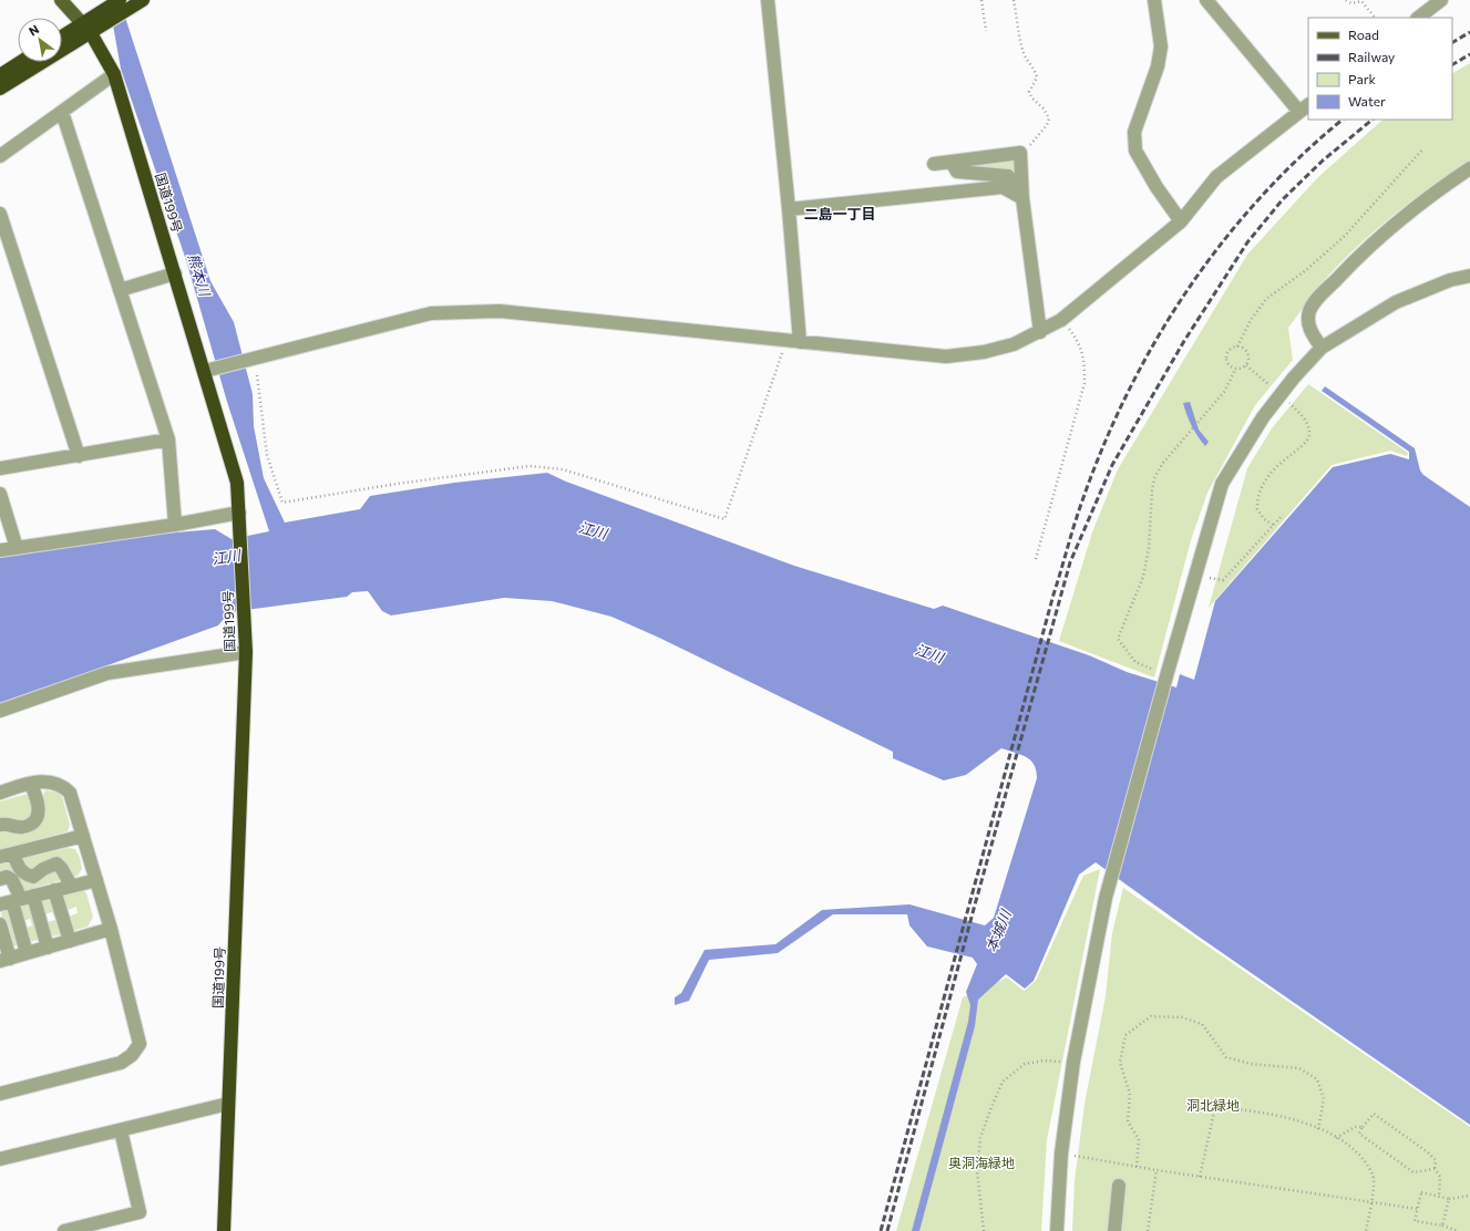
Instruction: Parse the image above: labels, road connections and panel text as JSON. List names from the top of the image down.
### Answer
{
  "streets": {
    "highway": ["国道199号"]
  },
  "districts": ["二島一丁目"],
  "water": ["熊本川", "江川", "本城川"],
  "parks": ["洞北緑地", "奥洞海緑地"],
  "legend": [
    "Road",
    "Railway",
    "Park",
    "Water"
  ],
  "north": "top left"
}
